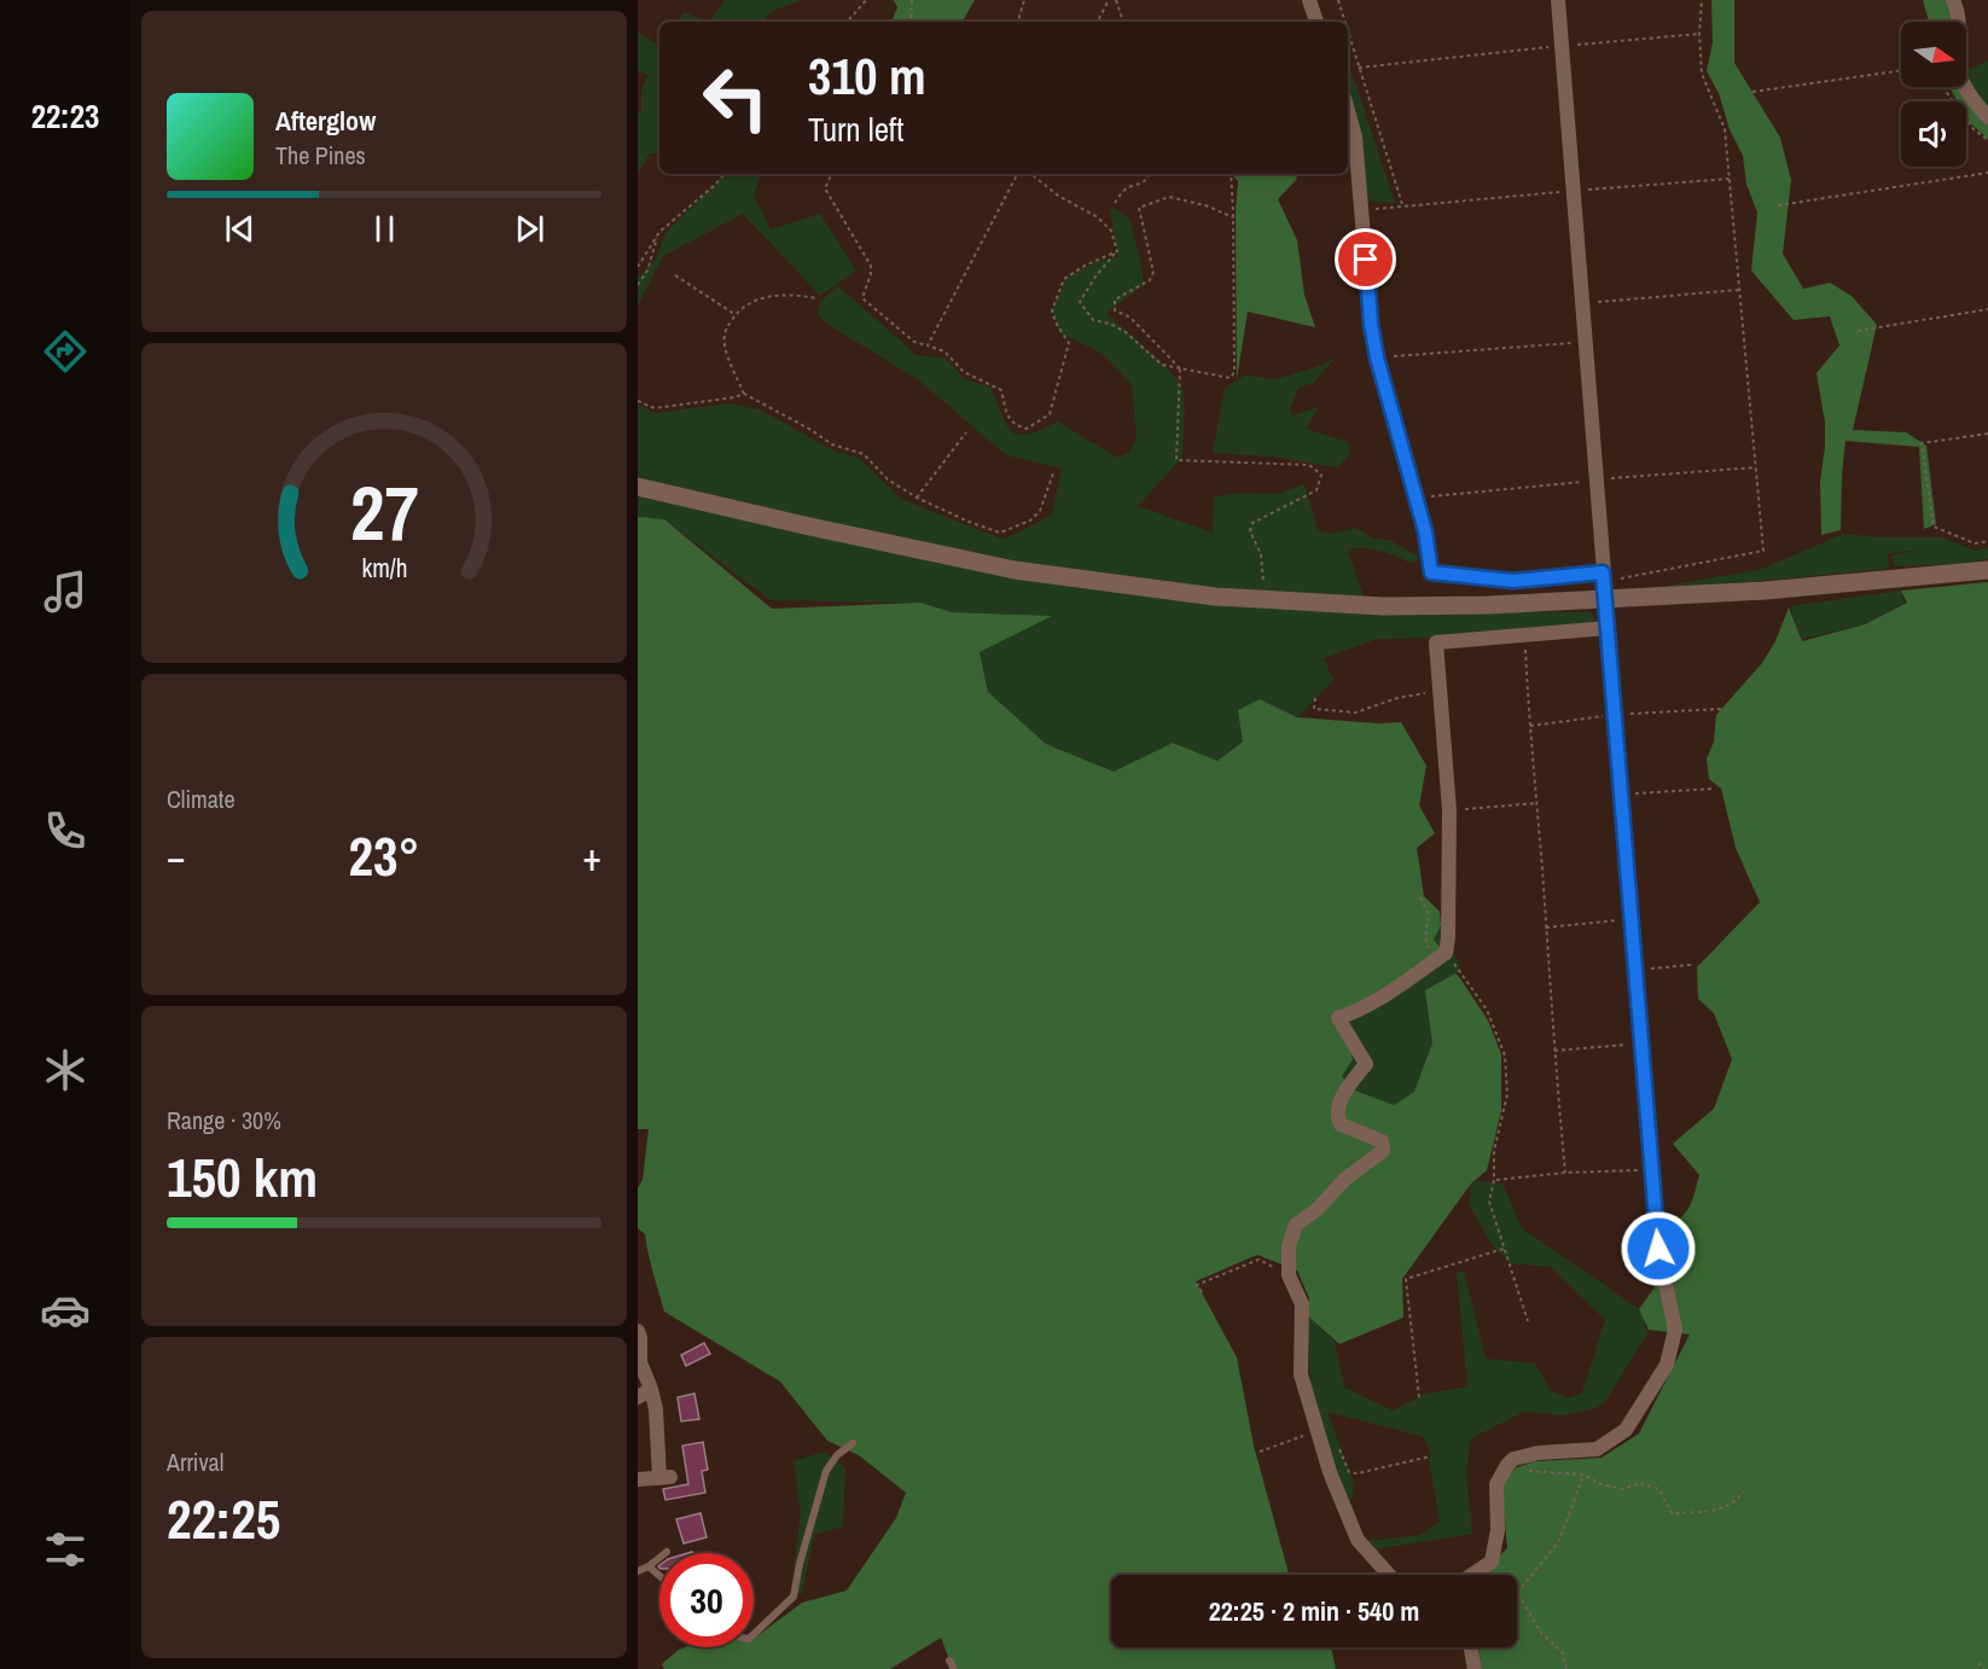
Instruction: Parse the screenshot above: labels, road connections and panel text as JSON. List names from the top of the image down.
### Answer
{
  "north": "right",
  "page": {
    "tabs": "22:23",
    "turn": ["310 m", "Turn left"],
    "song": ["Afterglow", "The Pines"],
    "tile": [
      "Climate",
      ["Range · 30%", "150 km"],
      ["Arrival", "22:25"]
    ],
    "heat": ["−", "23°", "+"],
    "limit": "30",
    "trip": "22:25 · 2 min · 540 m",
    "gauge": ["27", "km/h"]
  }
}
